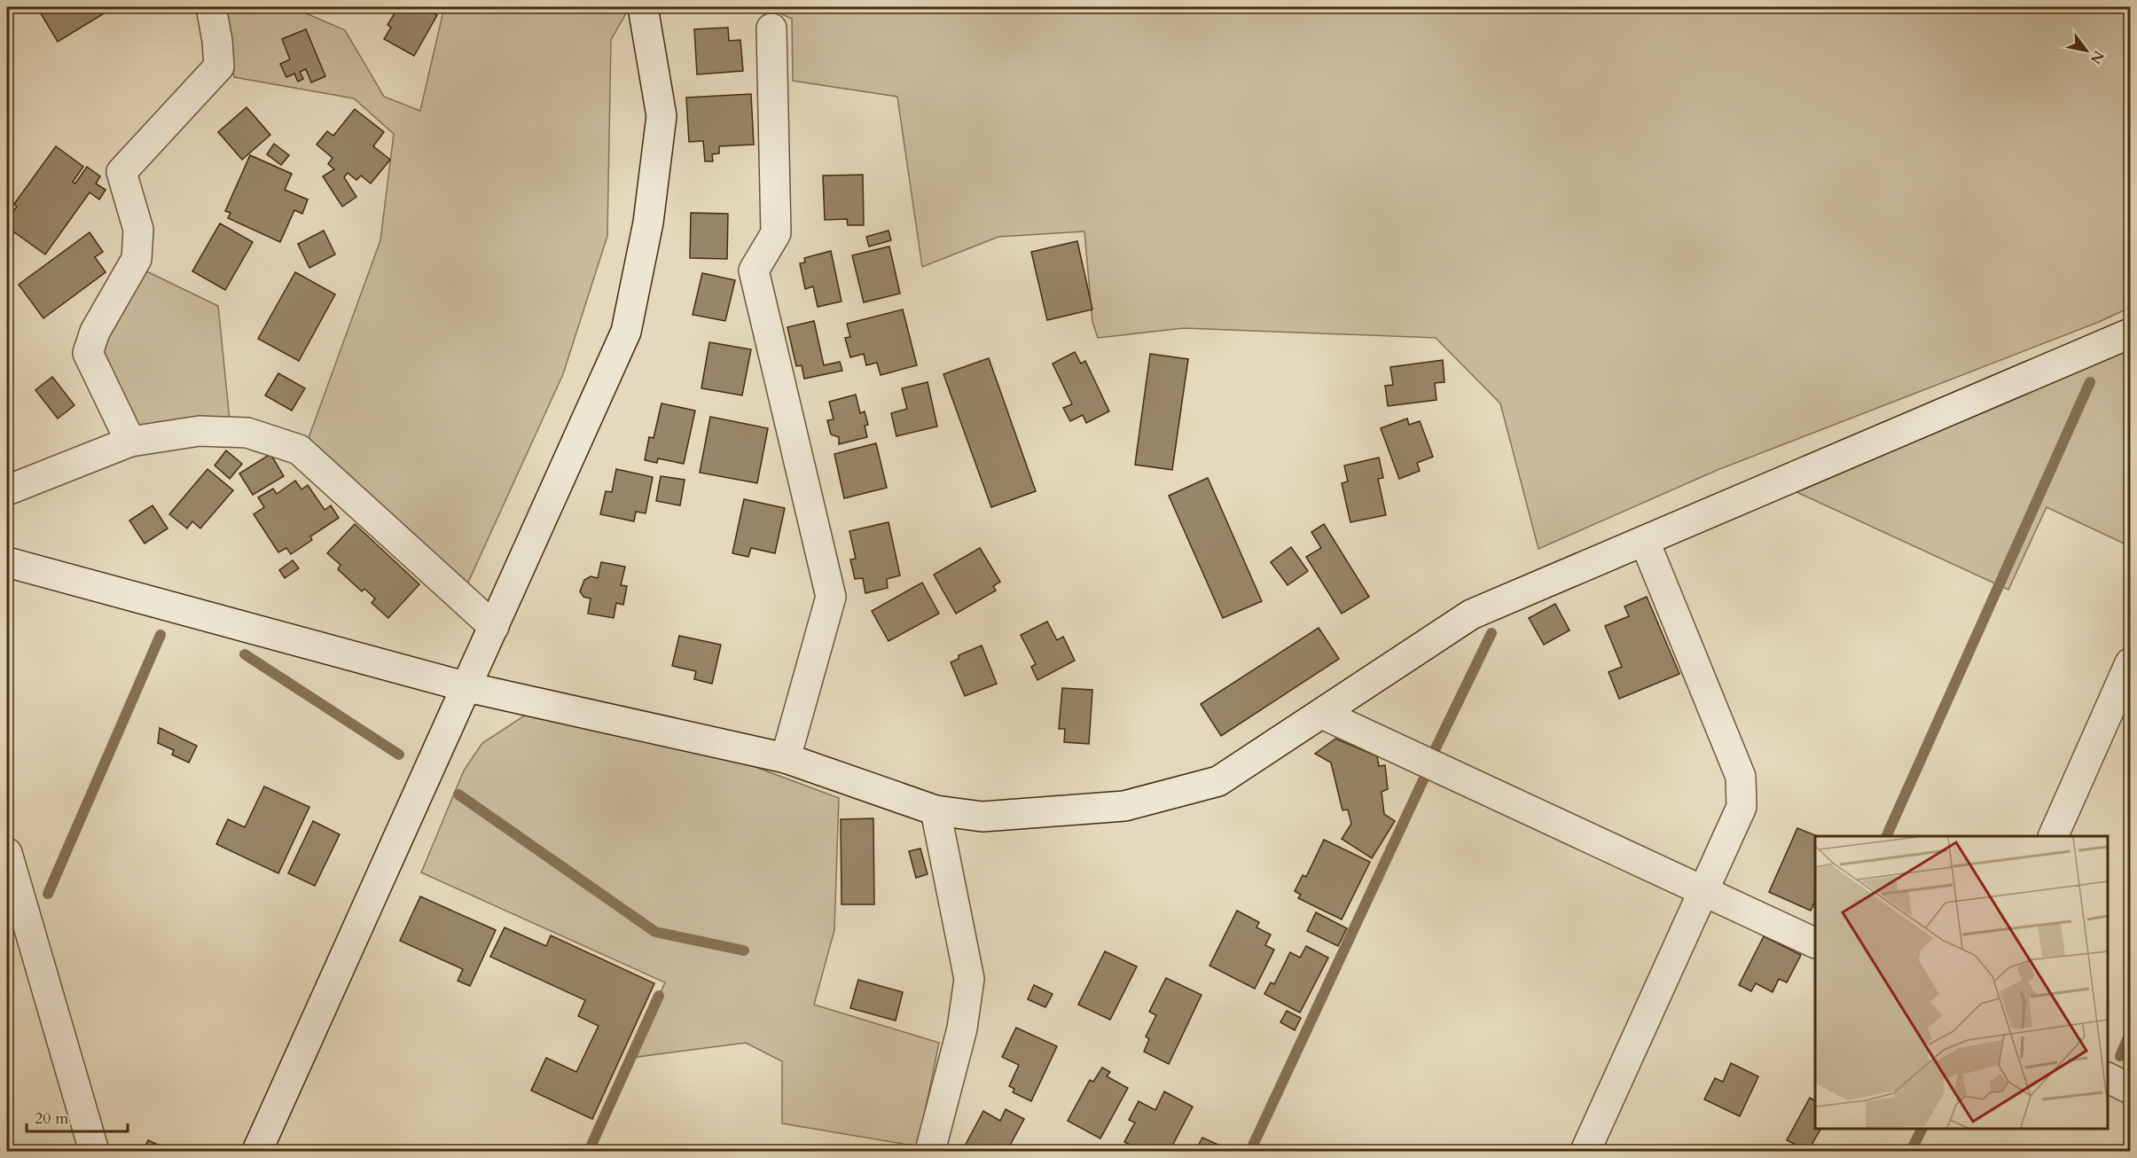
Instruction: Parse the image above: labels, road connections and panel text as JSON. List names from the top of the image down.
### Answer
{
  "scale_bar": "20 m",
  "north": "bottom right"
}
